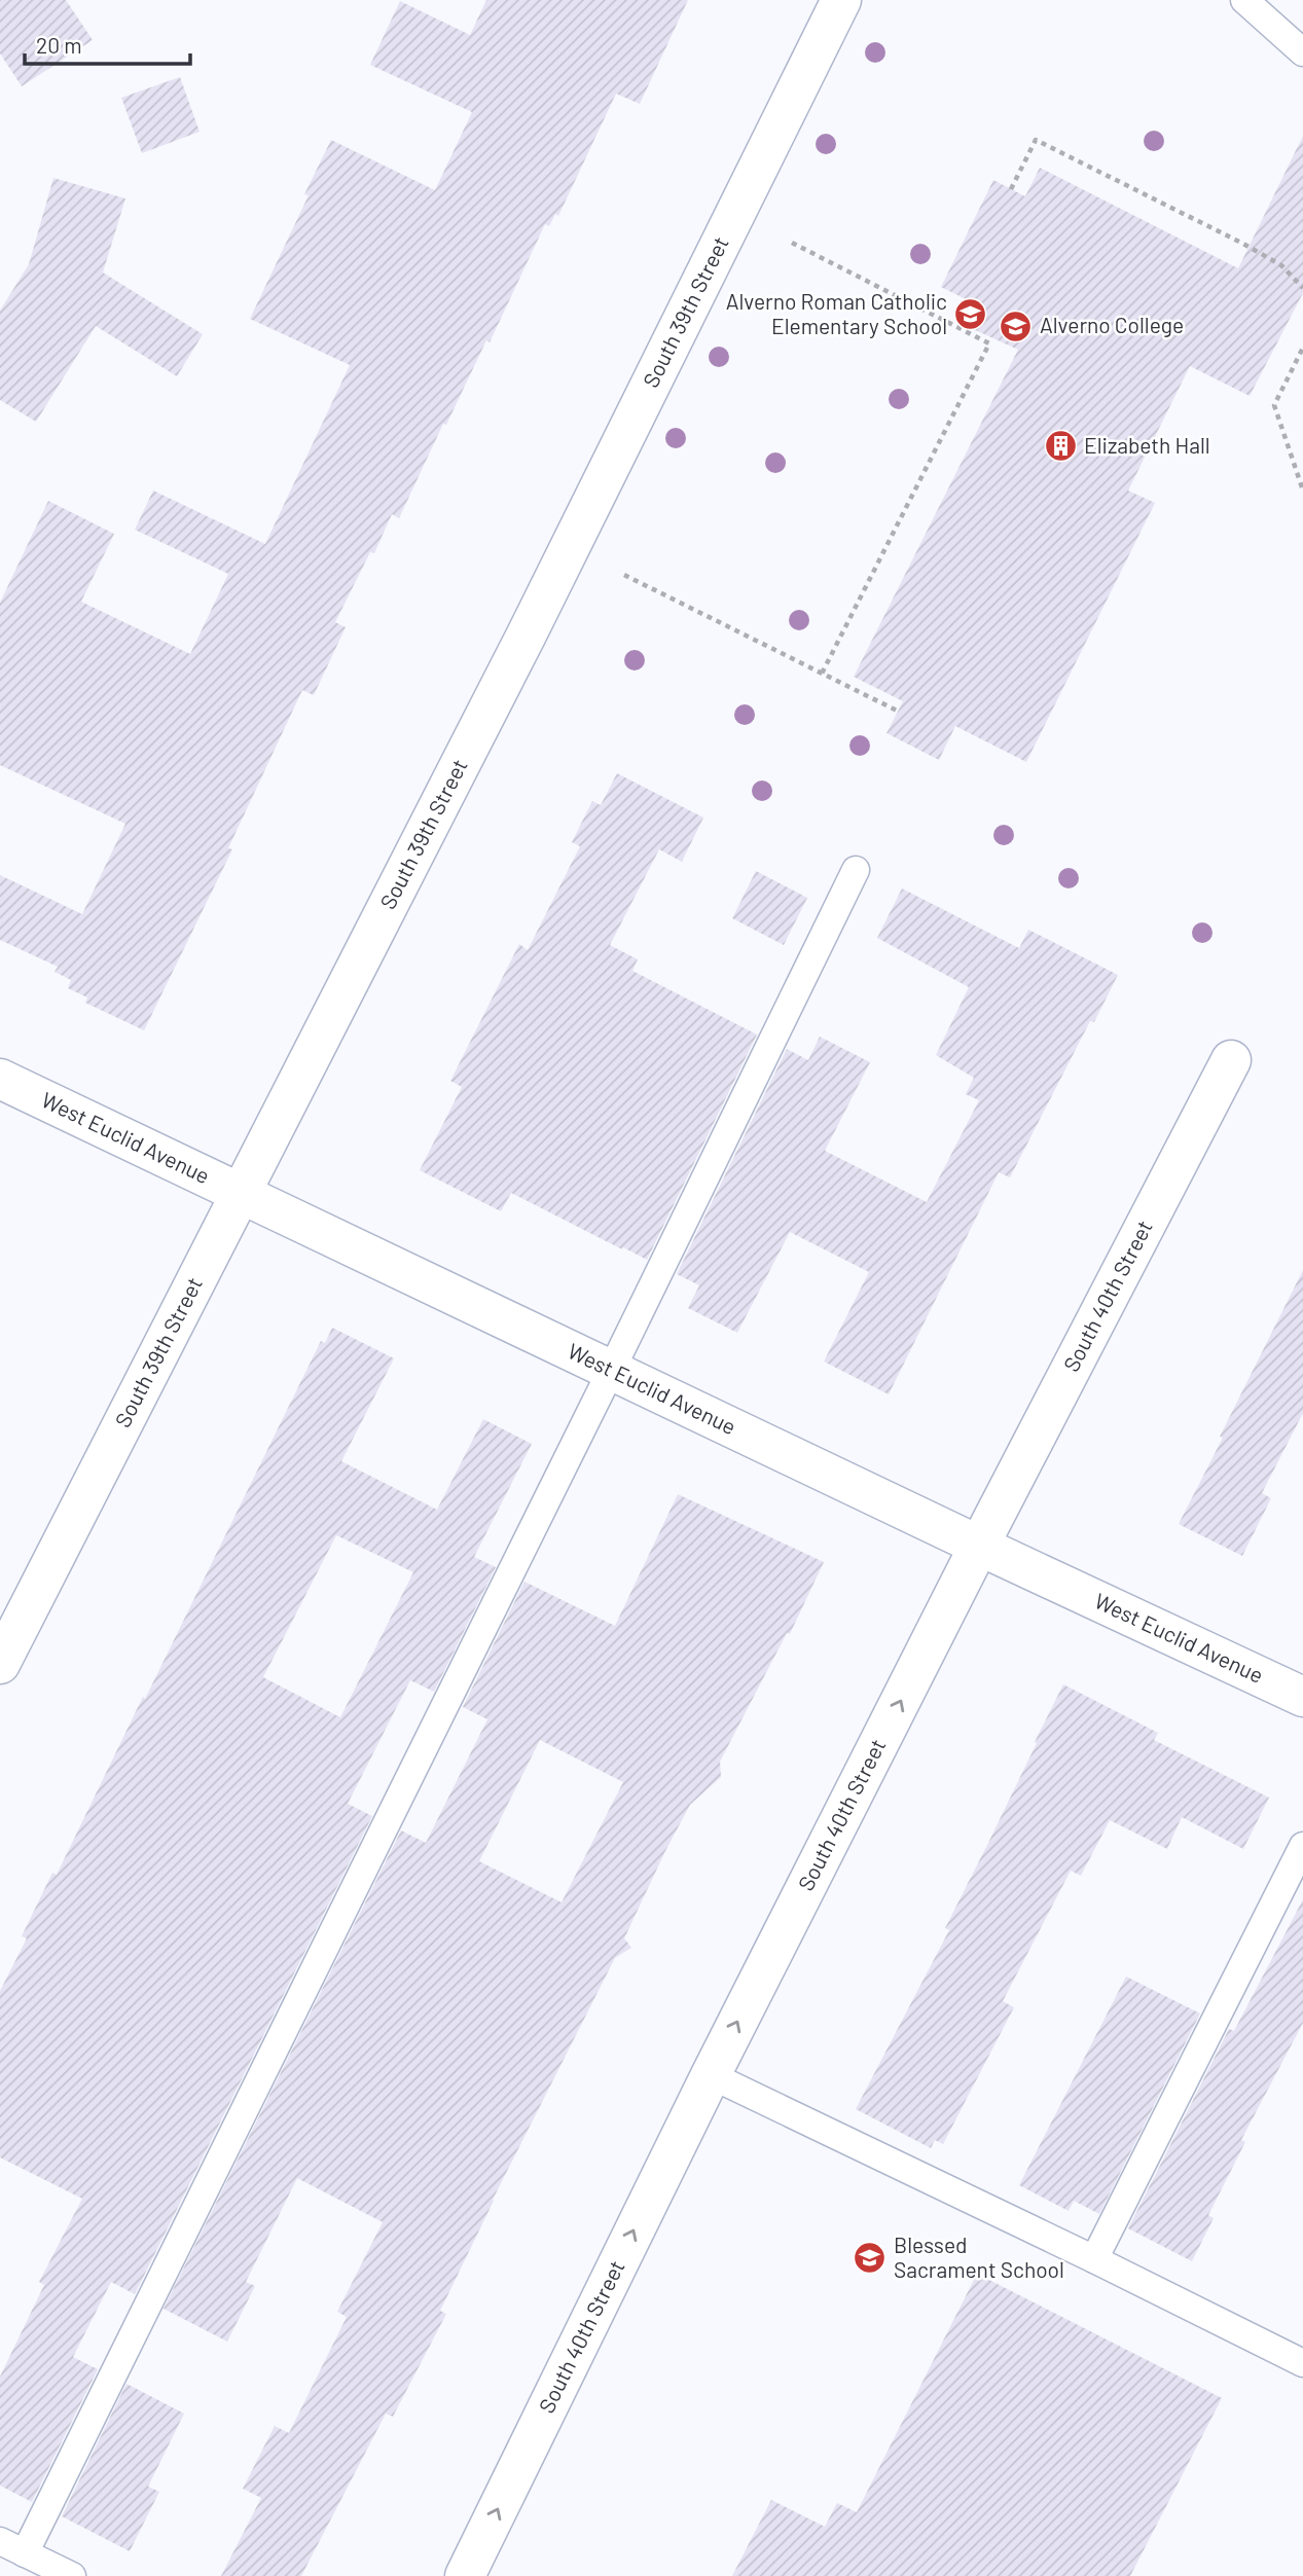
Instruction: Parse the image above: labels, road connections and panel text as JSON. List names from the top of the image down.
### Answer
{
  "streets": {
    "street": ["South 39th Street", "West Euclid Avenue", "South 40th Street"]
  },
  "crossings": [
    ["South 39th Street", "West Euclid Avenue"],
    ["West Euclid Avenue", "South 40th Street"]
  ],
  "one_way": ["South 40th Street"],
  "places": {
    "school or university": ["Alverno Roman Catholic Elementary School", "Alverno College", "Blessed Sacrament School"],
    "building": ["Elizabeth Hall"]
  },
  "scale_bar": "20 m"
}
